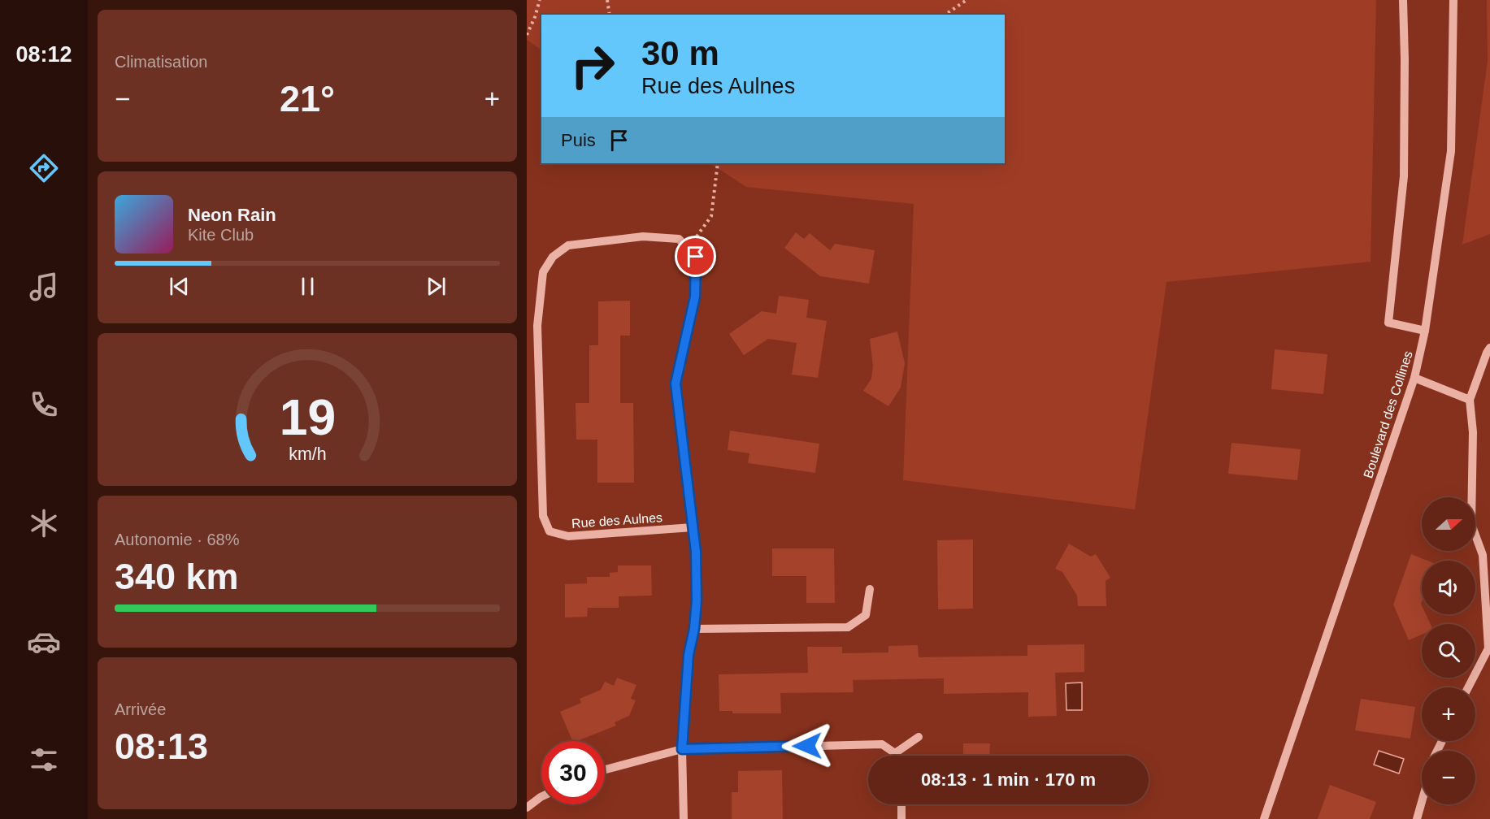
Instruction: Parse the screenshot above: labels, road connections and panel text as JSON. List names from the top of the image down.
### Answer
{
  "streets": {
    "street": ["Boulevard des Collines", "Rue des Aulnes"]
  },
  "north": "right",
  "page": {
    "tabs": "08:12",
    "tile": [
      "Climatisation",
      ["Autonomie · 68%", "340 km"],
      ["Arrivée", "08:13"]
    ],
    "turn": ["30 m", "Rue des Aulnes"],
    "heat": ["−", "21°", "+"],
    "then": "Puis",
    "song": ["Neon Rain", "Kite Club"],
    "map_buttons": ["+", "−"],
    "limit": "30",
    "trip": "08:13 · 1 min · 170 m",
    "gauge": ["19", "km/h"]
  }
}
